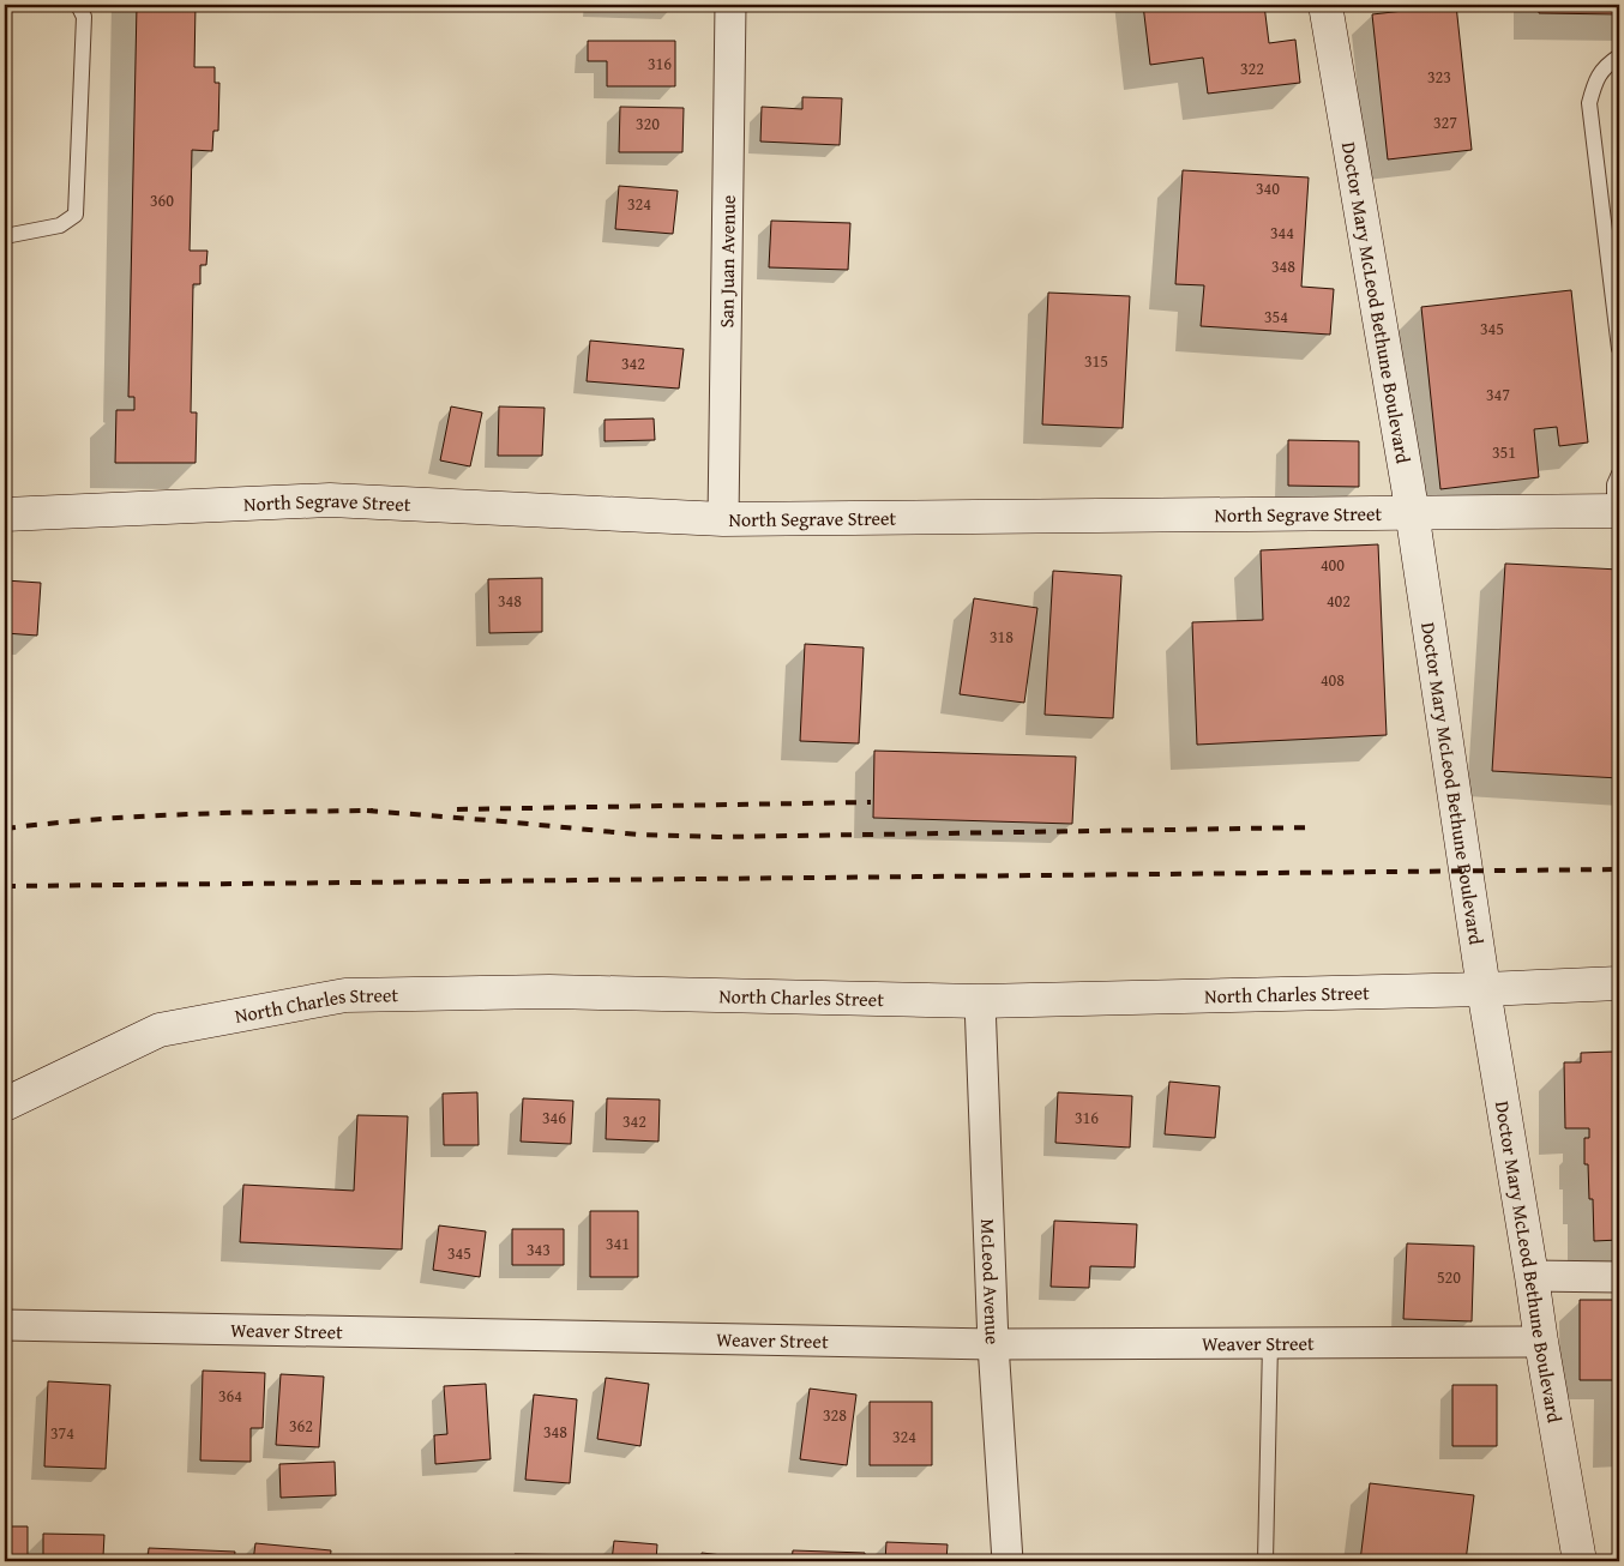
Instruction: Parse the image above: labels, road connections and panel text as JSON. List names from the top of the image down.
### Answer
{
  "streets": {
    "street": [
      "San Juan Avenue",
      "Doctor Mary McLeod Bethune Boulevard",
      "North Segrave Street",
      "North Charles Street",
      "McLeod Avenue",
      "Weaver Street"
    ]
  },
  "crossings": [
    ["San Juan Avenue", "North Segrave Street"],
    ["Doctor Mary McLeod Bethune Boulevard", "North Segrave Street"],
    ["Doctor Mary McLeod Bethune Boulevard", "North Charles Street"],
    ["Doctor Mary McLeod Bethune Boulevard", "Weaver Street"],
    ["North Charles Street", "McLeod Avenue"],
    ["McLeod Avenue", "Weaver Street"]
  ],
  "house_numbers": [
    "316",
    "322",
    "323",
    "327",
    "320",
    "340",
    "360",
    "324",
    "344",
    "348",
    "354",
    "345",
    "315",
    "342",
    "347",
    "351",
    "400",
    "348",
    "402",
    "318",
    "408",
    "346",
    "316",
    "342",
    "341",
    "343",
    "345",
    "520",
    "364",
    "328",
    "362",
    "348",
    "374",
    "324"
  ]
}
